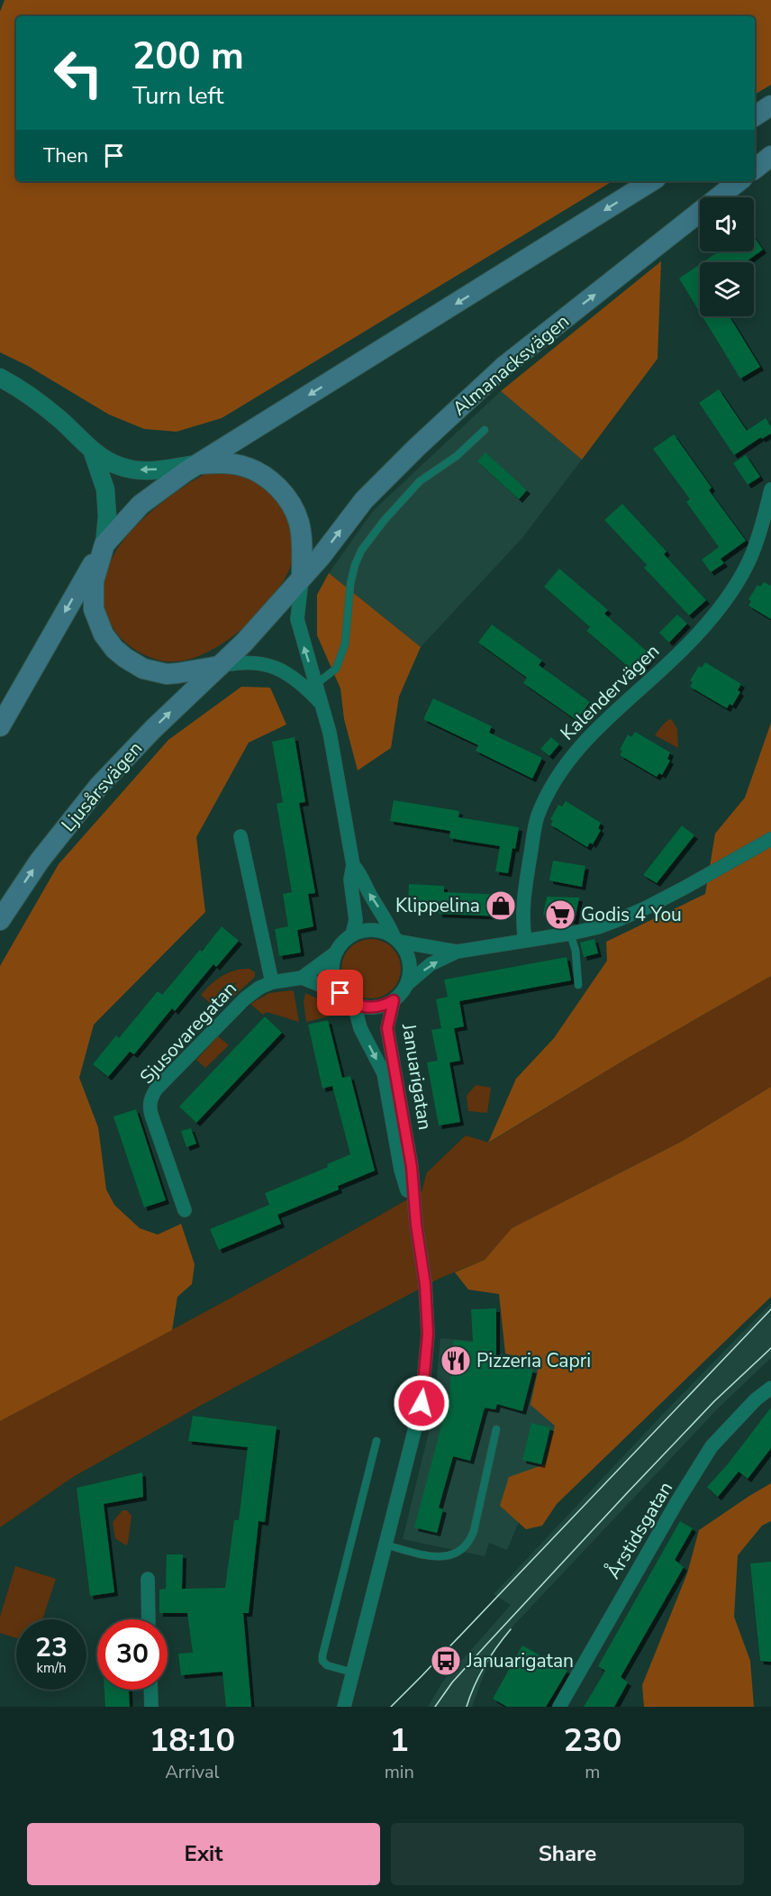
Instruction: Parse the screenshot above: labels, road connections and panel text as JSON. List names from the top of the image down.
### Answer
{
  "streets": {
    "main road": ["Almanacksvägen", "Ljusårsvägen"],
    "street": [
      "Kalendervägen",
      "Sjusovaregatan",
      "Januarigatan",
      "Årstidsgatan"
    ]
  },
  "crossings": [
    ["Almanacksvägen", "Ljusårsvägen"],
    ["Sjusovaregatan", "Januarigatan"]
  ],
  "places": {
    "shop": ["Klippelina"],
    "supermarket": ["Godis 4 You"],
    "restaurant": ["Pizzeria Capri"],
    "bus stop": ["Januarigatan"]
  },
  "page": {
    "turn": ["200 m", "Turn left"],
    "then": "Then",
    "speed": "23 km/h",
    "limit": "30",
    "eta": [
      "18:10",
      "Arrival",
      "1",
      "min",
      "230",
      "m"
    ],
    "buttons": ["Exit", "Share"]
  }
}
